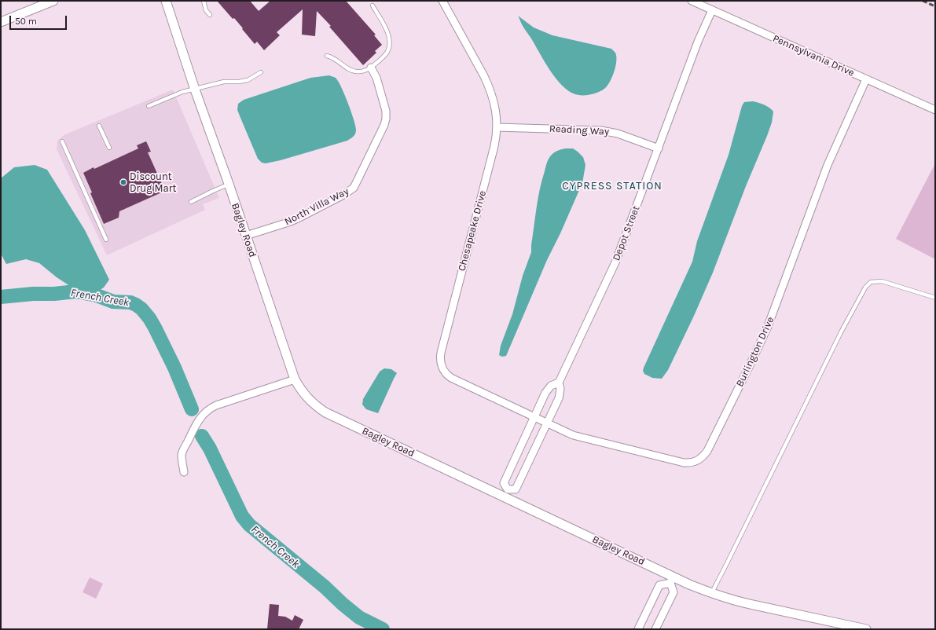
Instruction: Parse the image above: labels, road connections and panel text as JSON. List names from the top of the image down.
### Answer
{
  "streets": {
    "street": [
      "Pennsylvania Drive",
      "Reading Way",
      "North Villa Way",
      "Bagley Road",
      "Chesapeake Drive",
      "Depot Street",
      "Burlington Drive"
    ]
  },
  "crossings": [
    ["Pennsylvania Drive", "Depot Street"],
    ["Pennsylvania Drive", "Burlington Drive"],
    ["Reading Way", "Chesapeake Drive"],
    ["Reading Way", "Depot Street"],
    ["North Villa Way", "Bagley Road"],
    ["Bagley Road", "Depot Street"],
    ["Chesapeake Drive", "Burlington Drive"],
    ["Depot Street", "Burlington Drive"]
  ],
  "districts": ["CYPRESS STATION"],
  "water": ["French Creek"],
  "places": ["Discount Drug Mart"],
  "scale_bar": "50 m"
}
